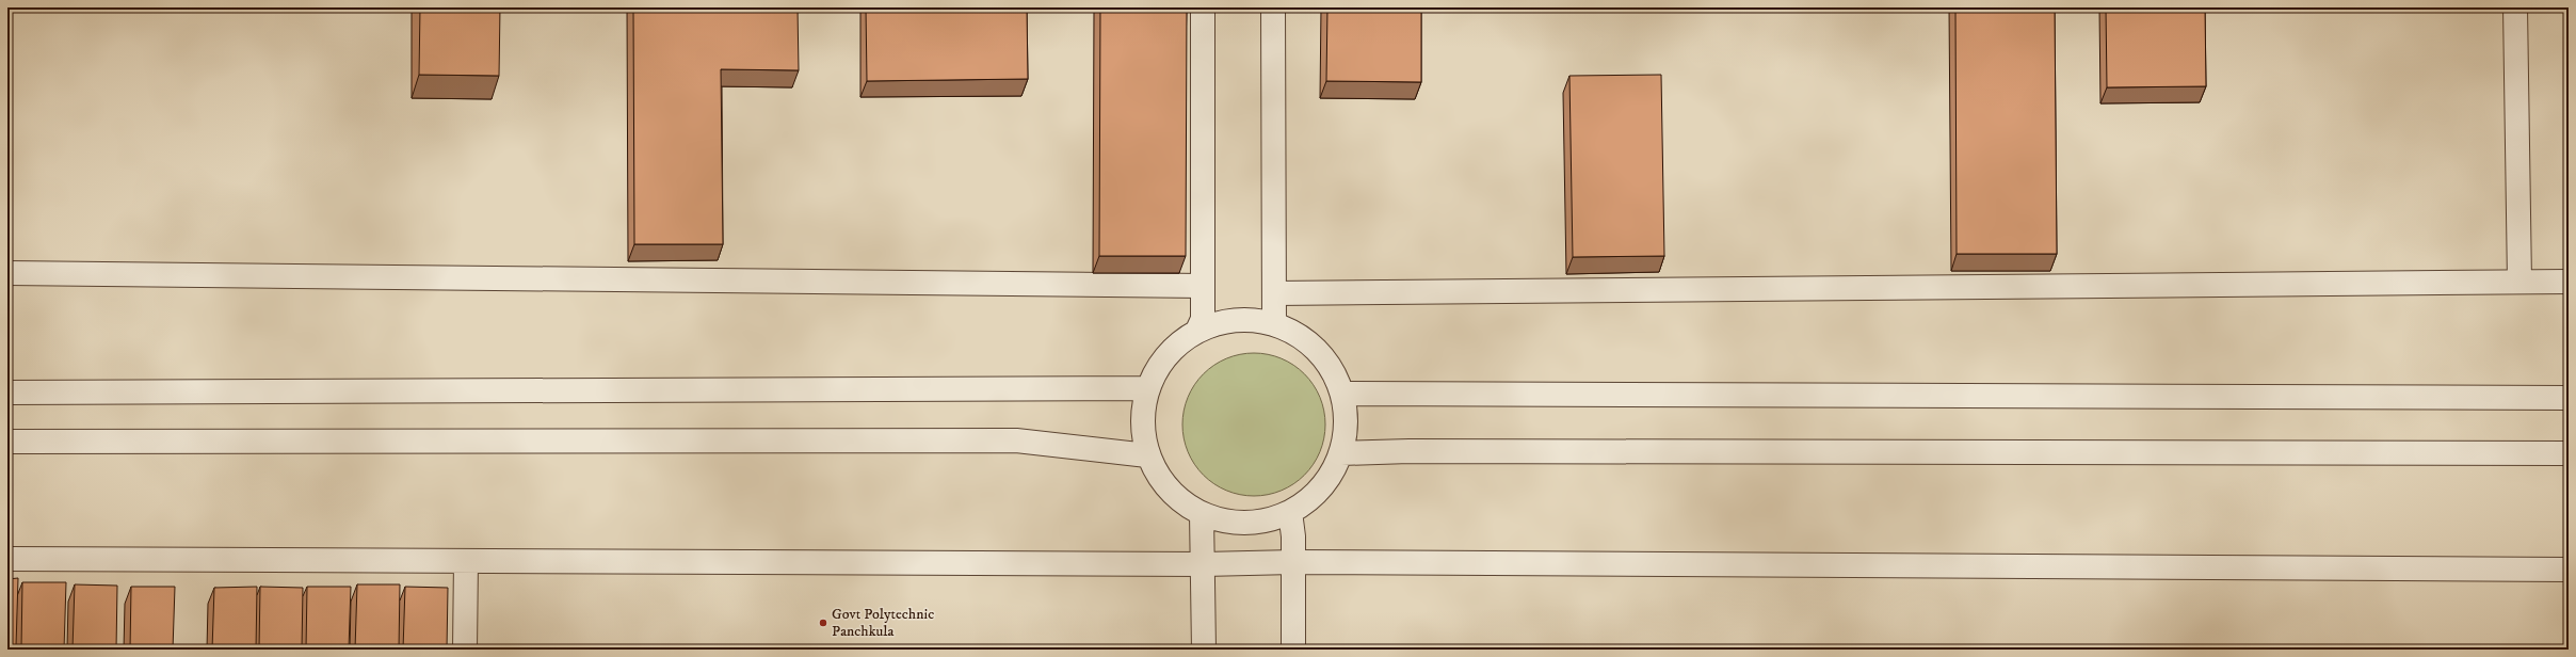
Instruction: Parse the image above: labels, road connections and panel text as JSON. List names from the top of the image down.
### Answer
{
  "places": ["Govt Polytechnic Panchkula"]
}
